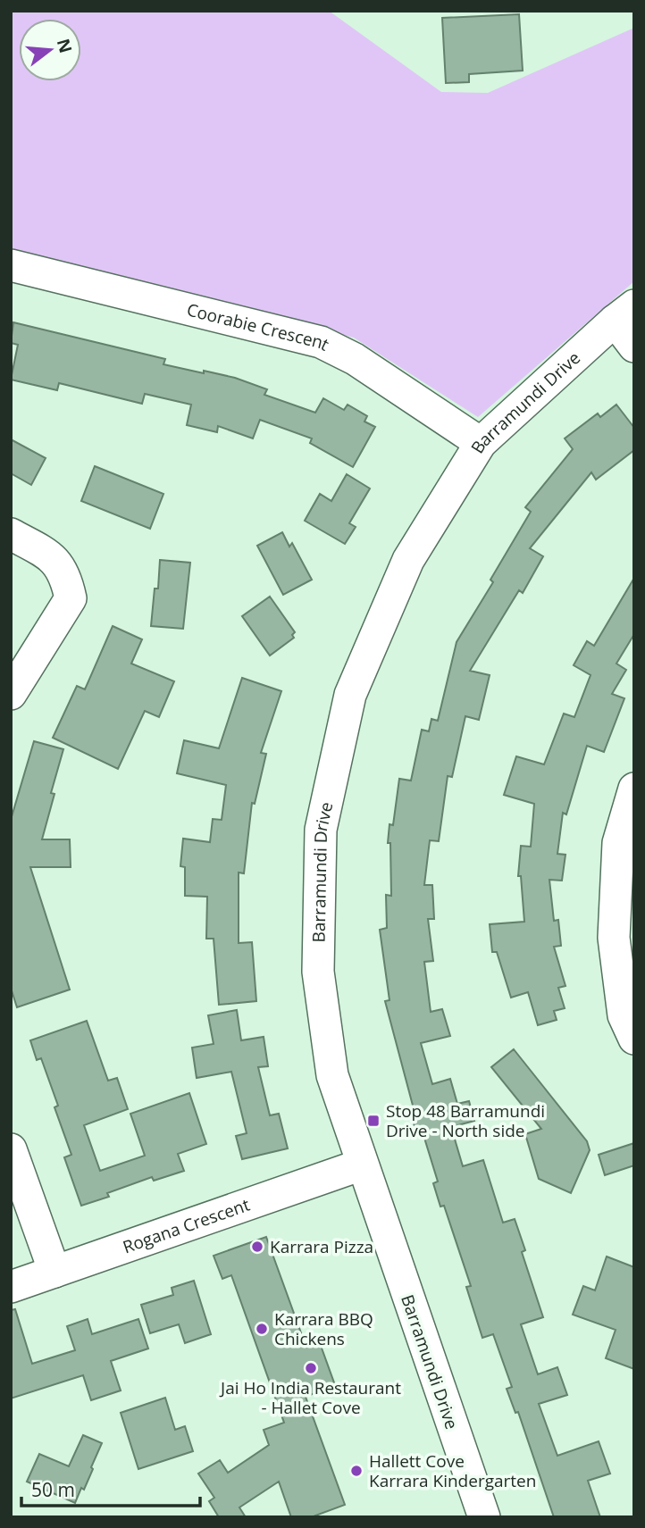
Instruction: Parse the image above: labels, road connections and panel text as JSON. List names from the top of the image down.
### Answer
{
  "streets": {
    "street": ["Coorabie Crescent", "Barramundi Drive", "Rogana Crescent"]
  },
  "crossings": [
    ["Coorabie Crescent", "Barramundi Drive"],
    ["Barramundi Drive", "Rogana Crescent"]
  ],
  "places": {
    "transit": ["Stop 48 Barramundi Drive - North side"],
    "other": [
      "Karrara Pizza",
      "Karrara BBQ Chickens",
      "Jai Ho India Restaurant - Hallet Cove",
      "Hallett Cove Karrara Kindergarten"
    ]
  },
  "scale_bar": "50 m",
  "north": "right"
}
